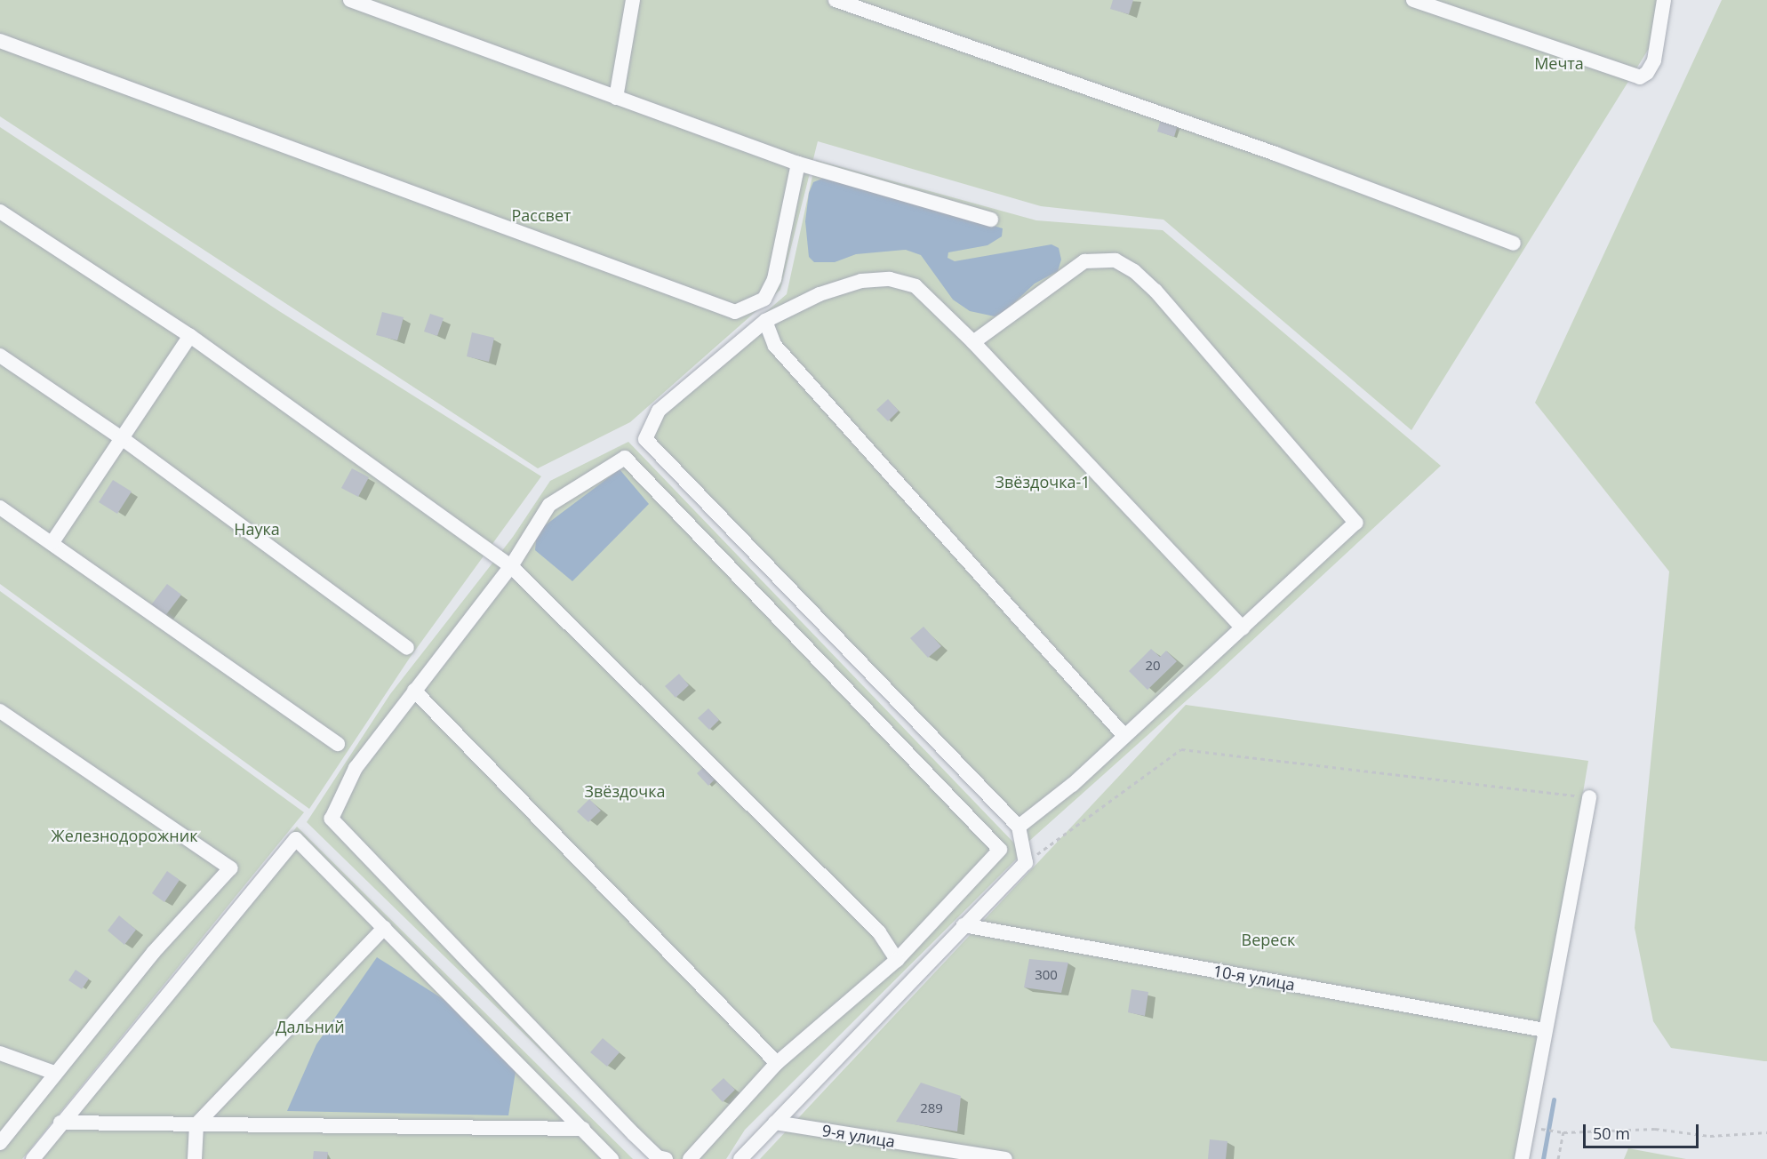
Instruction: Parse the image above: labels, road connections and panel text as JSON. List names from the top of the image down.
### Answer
{
  "streets": {
    "street": ["10-я улица", "9-я улица"]
  },
  "parks": [
    "Мечта",
    "Рассвет",
    "Звёздочка-1",
    "Наука",
    "Звёздочка",
    "Железнодорожник",
    "Вереск",
    "Дальний"
  ],
  "house_numbers": ["20", "300", "289"],
  "scale_bar": "50 m"
}
